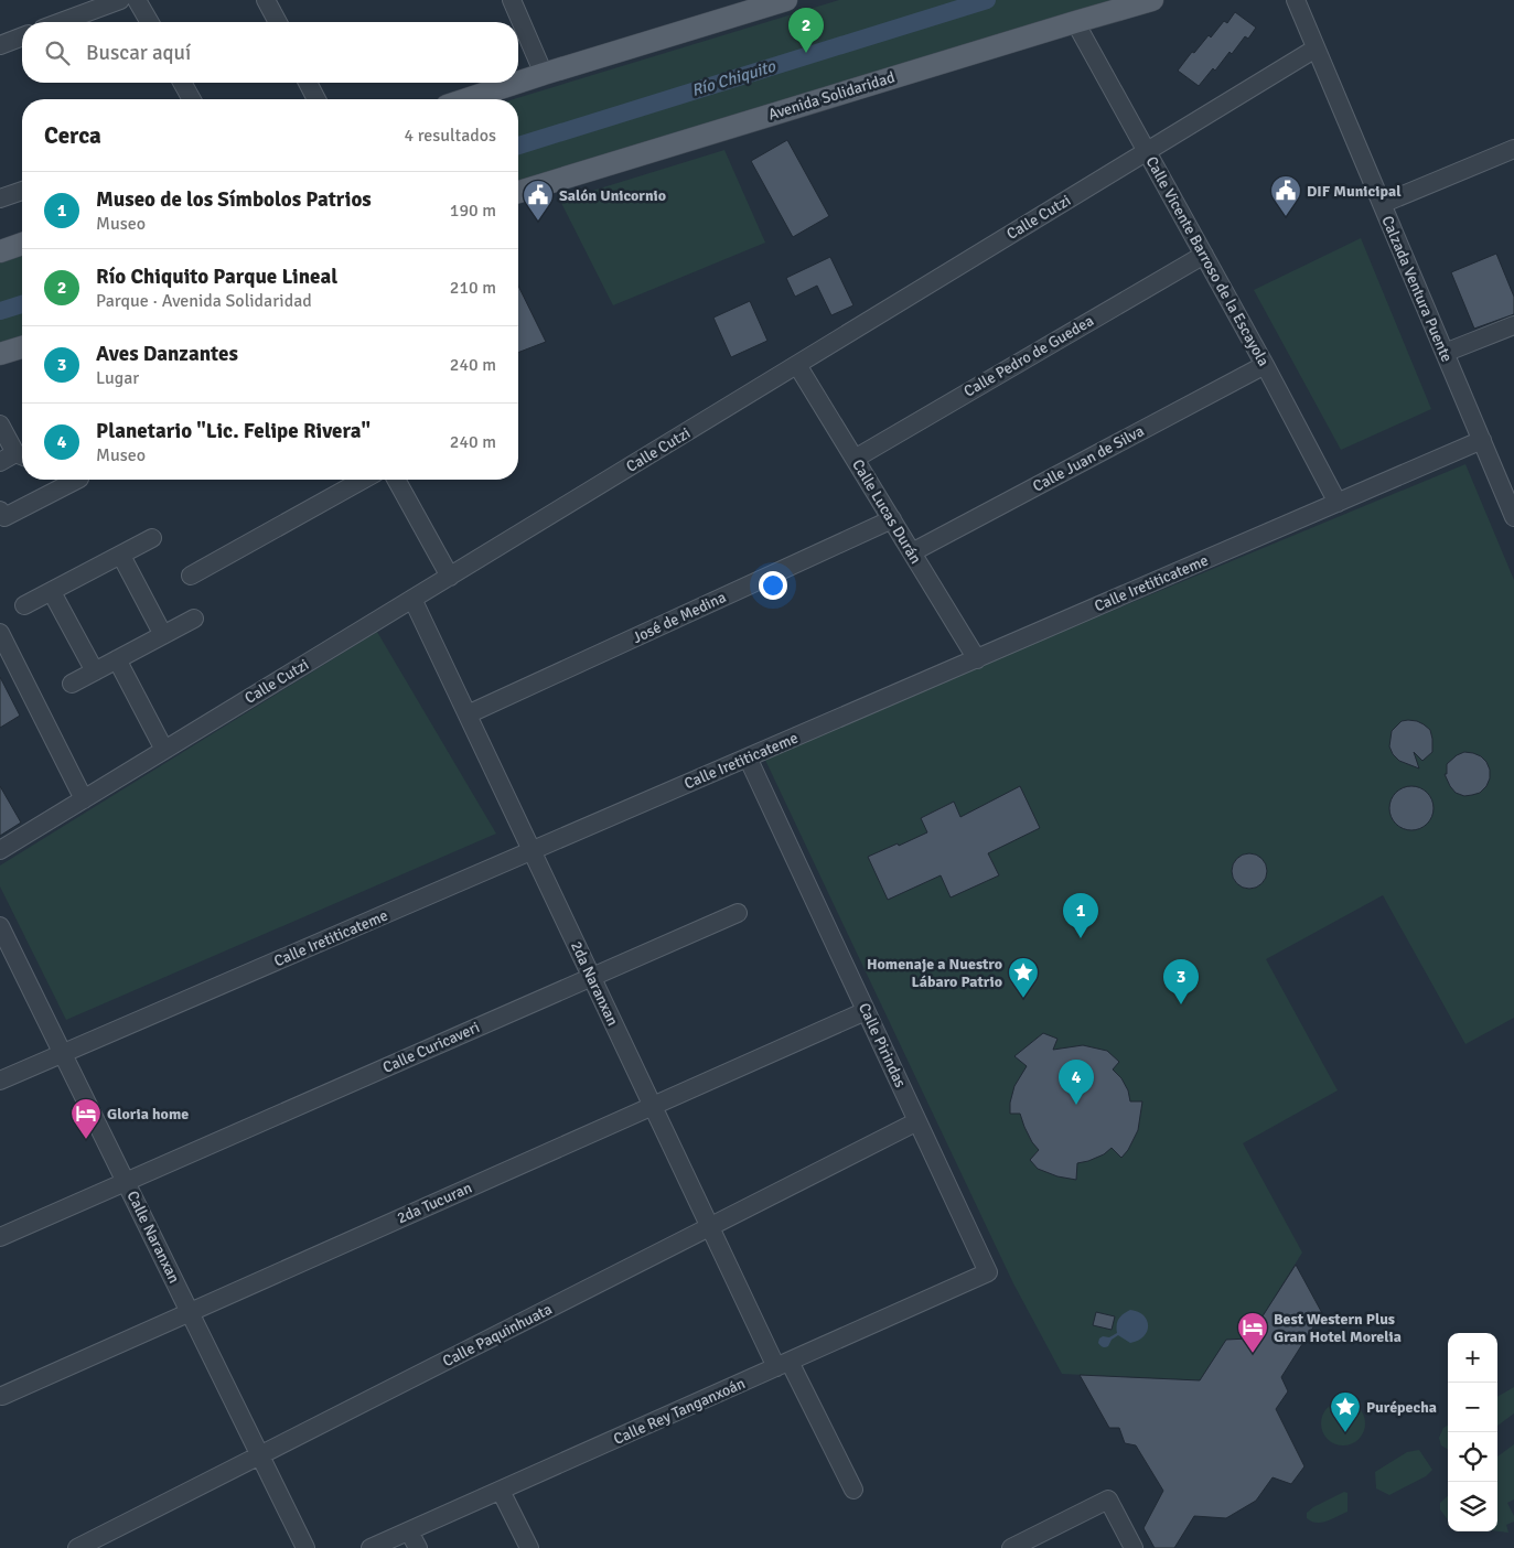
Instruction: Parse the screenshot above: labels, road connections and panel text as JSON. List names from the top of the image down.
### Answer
{
  "streets": {
    "main road": ["Avenida Solidaridad"],
    "street": [
      "Calle Cutzi",
      "Calle Vicente Barroso de la Escayola",
      "Calzada Ventura Puente",
      "Calle Pedro de Guedea",
      "Calle Juan de Silva",
      "Calle Lucas Durán",
      "Calle Iretiticateme",
      "José de Medina",
      "2da Naranxan",
      "Calle Pirindas",
      "Calle Curicaveri",
      "2da Tucuran",
      "Calle Naranxan",
      "Calle Paquinhuata",
      "Calle Rey Tanganxoán"
    ]
  },
  "crossings": [
    ["Avenida Solidaridad", "Calle Vicente Barroso de la Escayola"],
    ["Calle Cutzi", "Calle Vicente Barroso de la Escayola"],
    ["Calle Cutzi", "Calzada Ventura Puente"],
    ["Calle Cutzi", "Calle Lucas Durán"],
    ["Calle Cutzi", "2da Naranxan"],
    ["Calle Vicente Barroso de la Escayola", "Calle Pedro de Guedea"],
    ["Calle Vicente Barroso de la Escayola", "Calle Juan de Silva"],
    ["Calle Vicente Barroso de la Escayola", "Calle Iretiticateme"],
    ["Calzada Ventura Puente", "Calle Iretiticateme"],
    ["Calle Pedro de Guedea", "Calle Lucas Durán"],
    ["Calle Juan de Silva", "Calle Lucas Durán"],
    ["Calle Lucas Durán", "Calle Iretiticateme"],
    ["Calle Lucas Durán", "José de Medina"],
    ["Calle Iretiticateme", "2da Naranxan"],
    ["Calle Iretiticateme", "Calle Pirindas"],
    ["Calle Iretiticateme", "Calle Naranxan"],
    ["José de Medina", "2da Naranxan"],
    ["2da Naranxan", "Calle Curicaveri"],
    ["2da Naranxan", "2da Tucuran"],
    ["2da Naranxan", "Calle Paquinhuata"],
    ["2da Naranxan", "Calle Rey Tanganxoán"],
    ["Calle Pirindas", "2da Tucuran"],
    ["Calle Pirindas", "Calle Paquinhuata"],
    ["Calle Pirindas", "Calle Rey Tanganxoán"],
    ["Calle Curicaveri", "Calle Naranxan"],
    ["2da Tucuran", "Calle Naranxan"],
    ["Calle Naranxan", "Calle Paquinhuata"]
  ],
  "water": ["Río Chiquito"],
  "places": {
    "public building": ["DIF Municipal", "Salón Unicornio"],
    "place": ["Homenaje a Nuestro Lábaro Patrio", "Purépecha"],
    "hotel": ["Gloria home", "Best Western Plus Gran Hotel Morelia"]
  },
  "page": {
    "pins": [
      "2",
      "1",
      "3",
      "4"
    ],
    "search": "Buscar aquí",
    "heading": ["Cerca", "4 resultados"],
    "list": [
      {
        "mark": "1",
        "name": "Museo de los Símbolos Patrios",
        "note": "Museo",
        "value": "190 m"
      },
      {
        "mark": "2",
        "name": "Río Chiquito Parque Lineal",
        "note": "Parque · Avenida Solidaridad",
        "value": "210 m"
      },
      {
        "mark": "3",
        "name": "Aves Danzantes",
        "note": "Lugar",
        "value": "240 m"
      },
      {
        "mark": "4",
        "name": "Planetario \"Lic. Felipe Rivera\"",
        "note": "Museo",
        "value": "240 m"
      }
    ],
    "map_buttons": ["+", "−"]
  }
}
